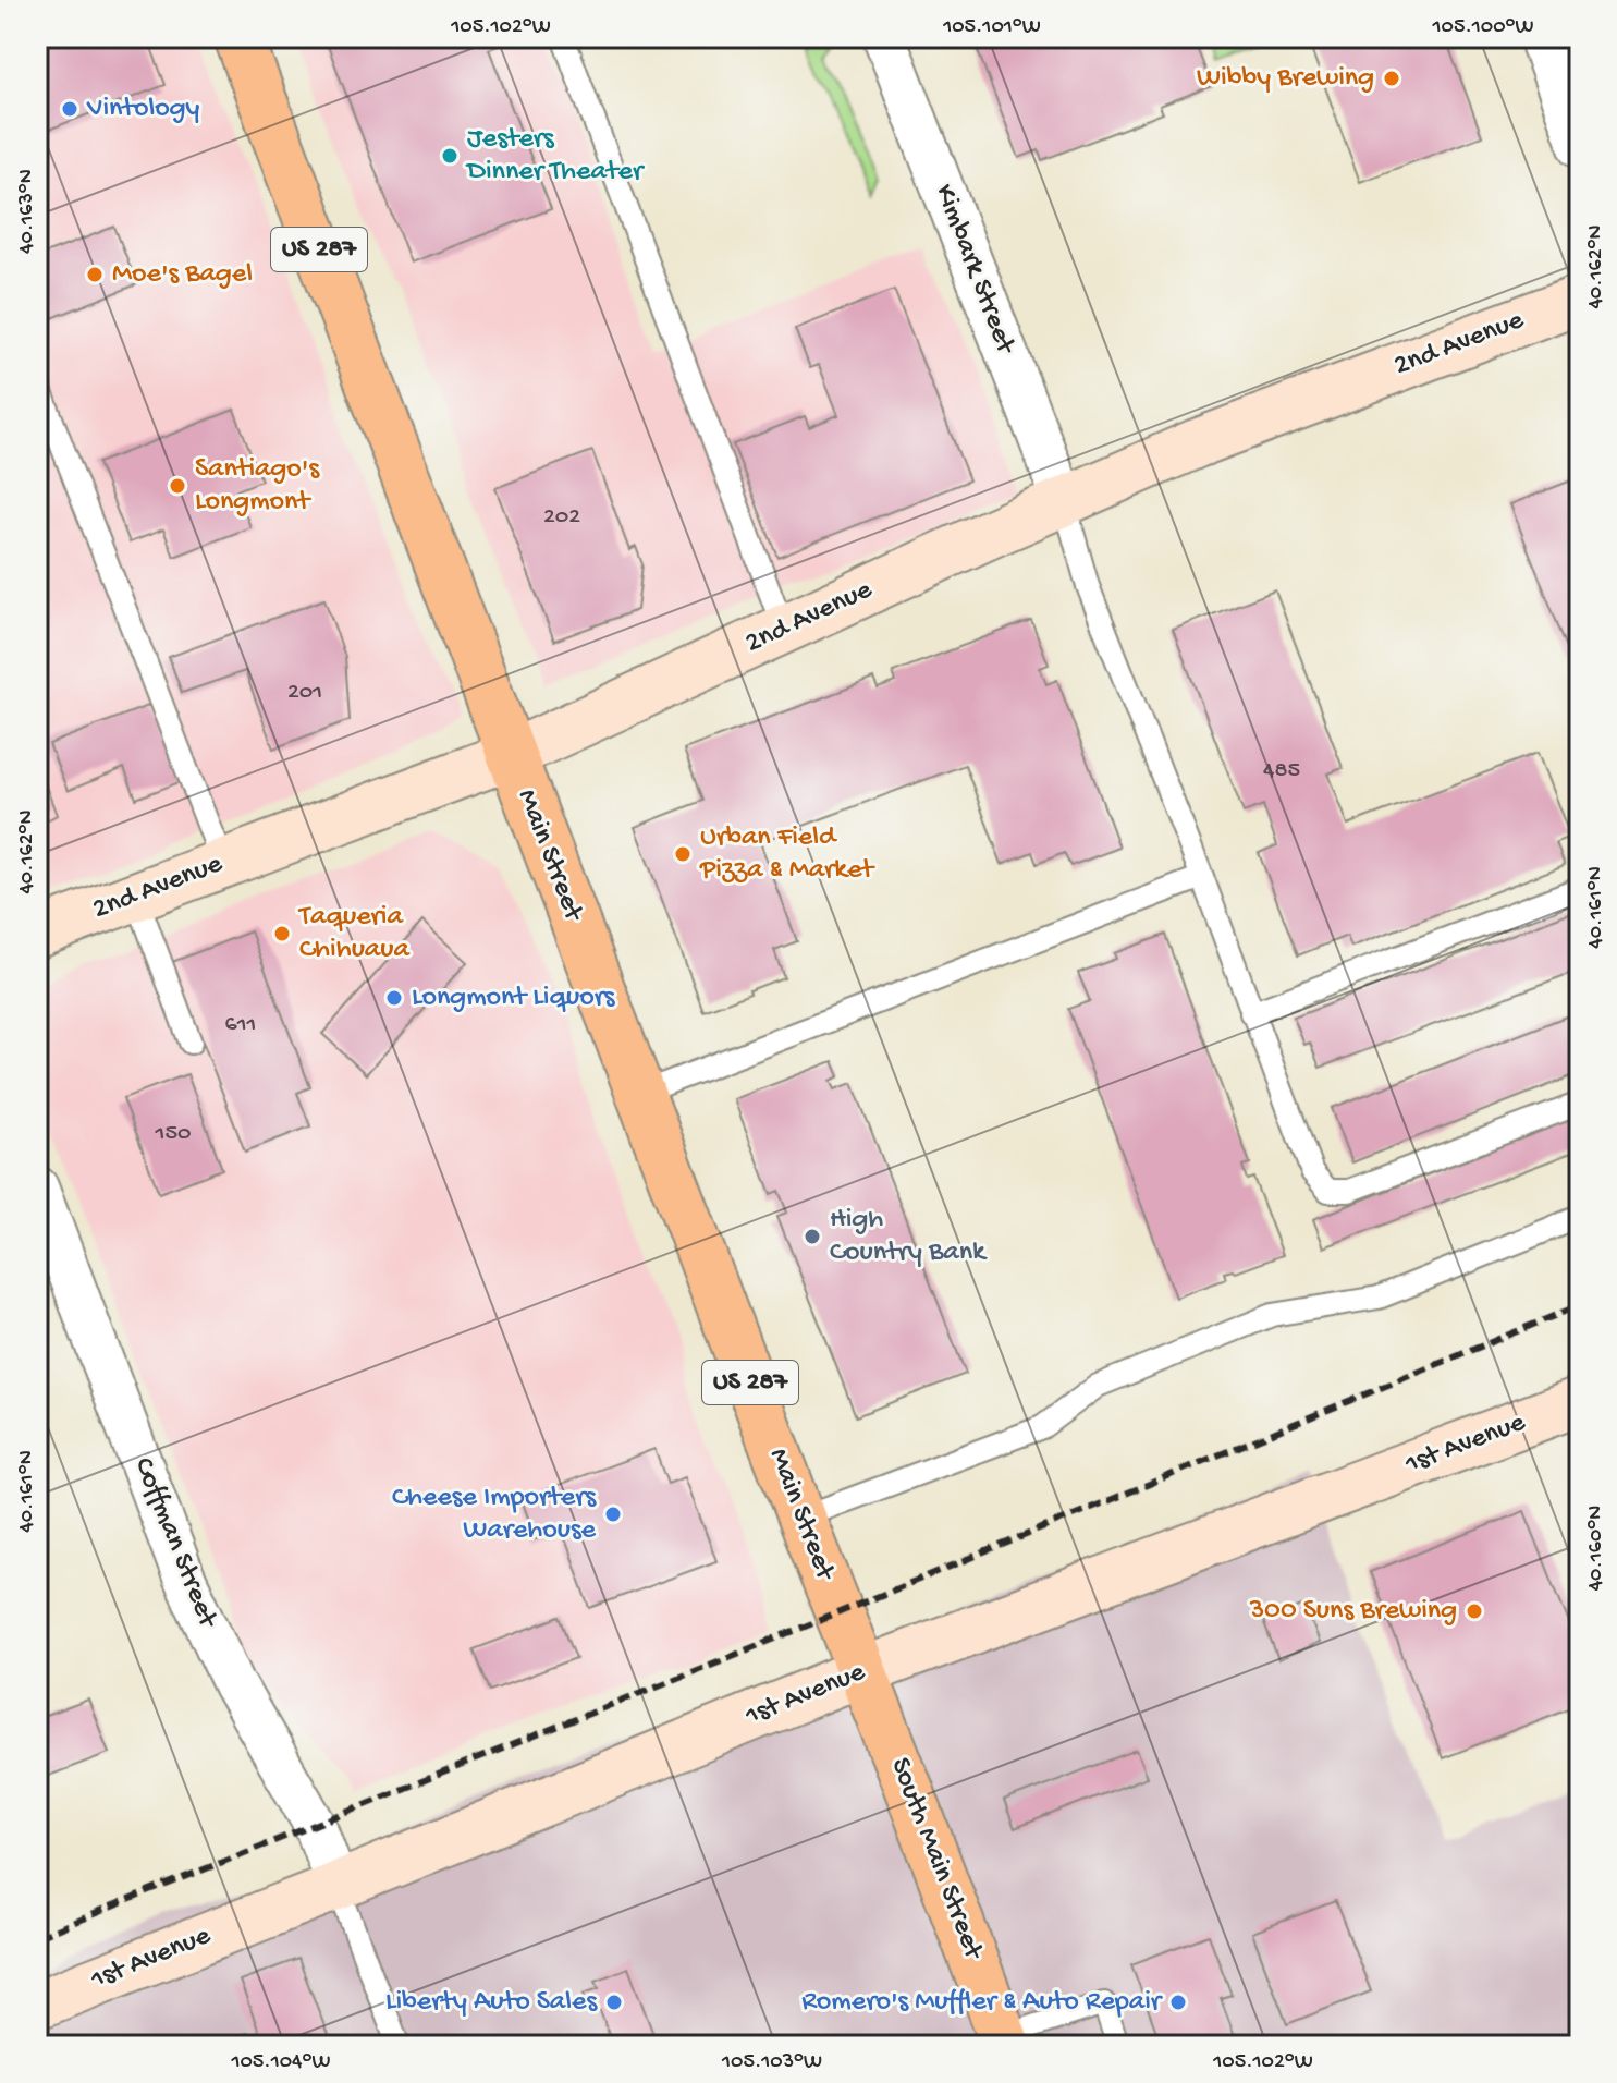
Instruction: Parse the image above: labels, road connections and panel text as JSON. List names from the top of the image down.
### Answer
{
  "streets": {
    "highway": ["US 287", "Main Street", "South Main Street"],
    "street": [
      "Kimbark Street",
      "2nd Avenue",
      "1st Avenue",
      "Coffman Street"
    ]
  },
  "crossings": [
    ["Kimbark Street", "2nd Avenue"],
    ["2nd Avenue", "Main Street"],
    ["Main Street", "1st Avenue"],
    ["Main Street", "South Main Street"],
    ["1st Avenue", "Coffman Street"],
    ["1st Avenue", "South Main Street"]
  ],
  "places": [
    "Wibby Brewing",
    "Vintology",
    "Jesters Dinner Theater",
    "Moe's Bagel",
    "Santiago's Longmont",
    "Urban Field Pizza & Market",
    "Taqueria Chihuaua",
    "Longmont Liquors",
    "High Country Bank",
    "Cheese Importers Warehouse",
    "300 Suns Brewing",
    "Liberty Auto Sales",
    "Romero's Muffler & Auto Repair"
  ],
  "house_numbers": [
    "202",
    "201",
    "485",
    "611",
    "150"
  ],
  "coordinates": [
    "105.102°W",
    "105.101°W",
    "105.100°W",
    "40.163°N",
    "40.162°N",
    "40.161°N",
    "40.160°N",
    "105.104°W",
    "105.103°W"
  ]
}
